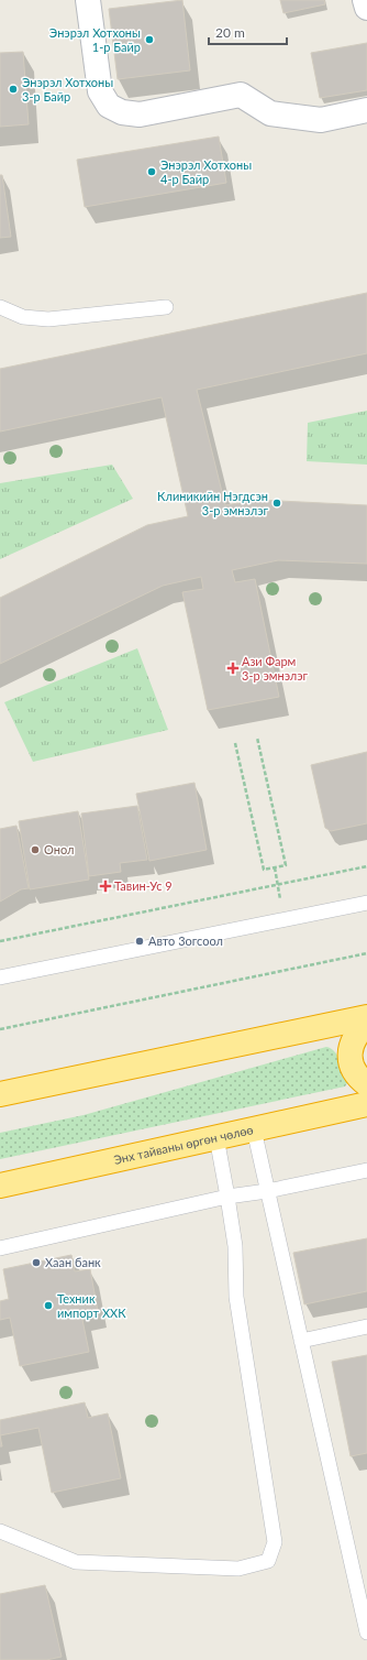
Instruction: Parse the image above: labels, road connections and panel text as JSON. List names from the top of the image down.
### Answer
{
  "streets": {
    "highway": ["Энх тайваны өргөн чөлөө"]
  },
  "places": {
    "other": [
      "Энэрэл Хотхоны 1-р Байр",
      "Энэрэл Хотхоны 3-р Байр",
      "Энэрэл Хотхоны 4-р Байр",
      "Клиникийн Нэгдсэн 3-р эмнэлэг",
      "Онол",
      "Авто 3огсоол",
      "Хаан банк",
      "Техник импорт ХХК"
    ],
    "health": ["Ази Фарм 3-р эмнэлэг", "Тавин-Ус 9"]
  },
  "scale_bar": "20 m"
}
